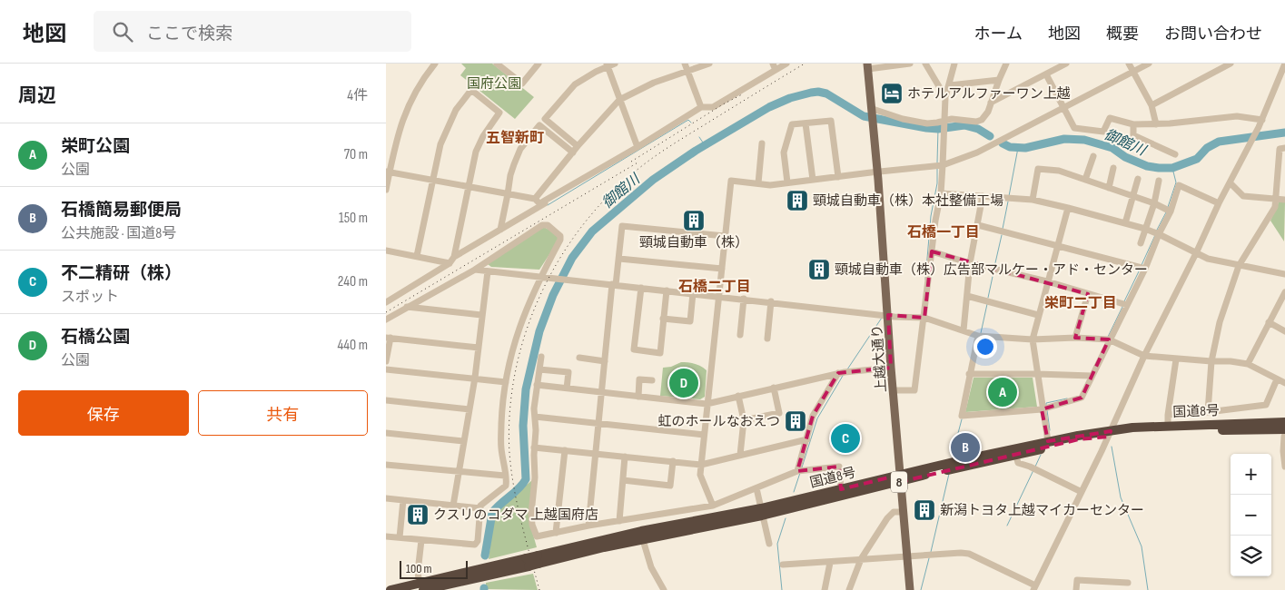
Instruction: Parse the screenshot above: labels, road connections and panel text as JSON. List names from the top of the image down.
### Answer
{
  "streets": {
    "highway": ["国道8号", "8"],
    "main road": ["上越大通り"]
  },
  "crossings": [
    ["上越大通り", "国道8号"]
  ],
  "districts": [
    "五智新町",
    "石橋一丁目",
    "石橋二丁目",
    "栄町二丁目"
  ],
  "water": ["御館川"],
  "parks": ["国府公園"],
  "places": {
    "hotel": ["ホテルアルファーワン上越"],
    "building": [
      "頸城自動車（株）本社整備工場",
      "頸城自動車（株）",
      "頸城自動車（株）広告部マルケー・アド・センター",
      "虹のホールなおえつ",
      "新潟トヨタ上越マイカーセンター",
      "クスリのコダマ 上越国府店"
    ]
  },
  "scale_bar": "100 m",
  "page": {
    "header": "地図",
    "search": "ここで検索",
    "nav": [
      "ホーム",
      "地図",
      "概要",
      "お問い合わせ"
    ],
    "heading": ["周辺", "4件"],
    "list": [
      {
        "mark": "A",
        "name": "栄町公園",
        "note": "公園",
        "value": "70 m"
      },
      {
        "mark": "B",
        "name": "石橋簡易郵便局",
        "note": "公共施設 · 国道8号",
        "value": "150 m"
      },
      {
        "mark": "C",
        "name": "不二精研（株）",
        "note": "スポット",
        "value": "240 m"
      },
      {
        "mark": "D",
        "name": "石橋公園",
        "note": "公園",
        "value": "440 m"
      }
    ],
    "pins": [
      "D",
      "A",
      "C",
      "B"
    ],
    "buttons": ["保存", "共有"],
    "map_buttons": ["+", "−"],
    "scale": "100 m"
  }
}
